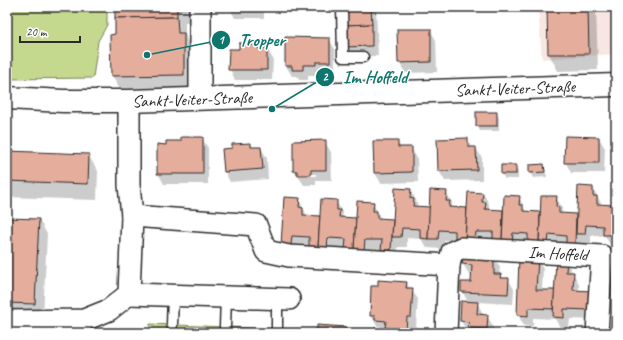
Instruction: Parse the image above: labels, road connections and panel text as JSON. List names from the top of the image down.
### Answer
{
  "streets": {
    "main road": ["Sankt-Veiter-Straße"],
    "street": ["Im Hoffeld"]
  },
  "places": ["Tropper", "Im Hoffeld"],
  "scale_bar": "20 m"
}
